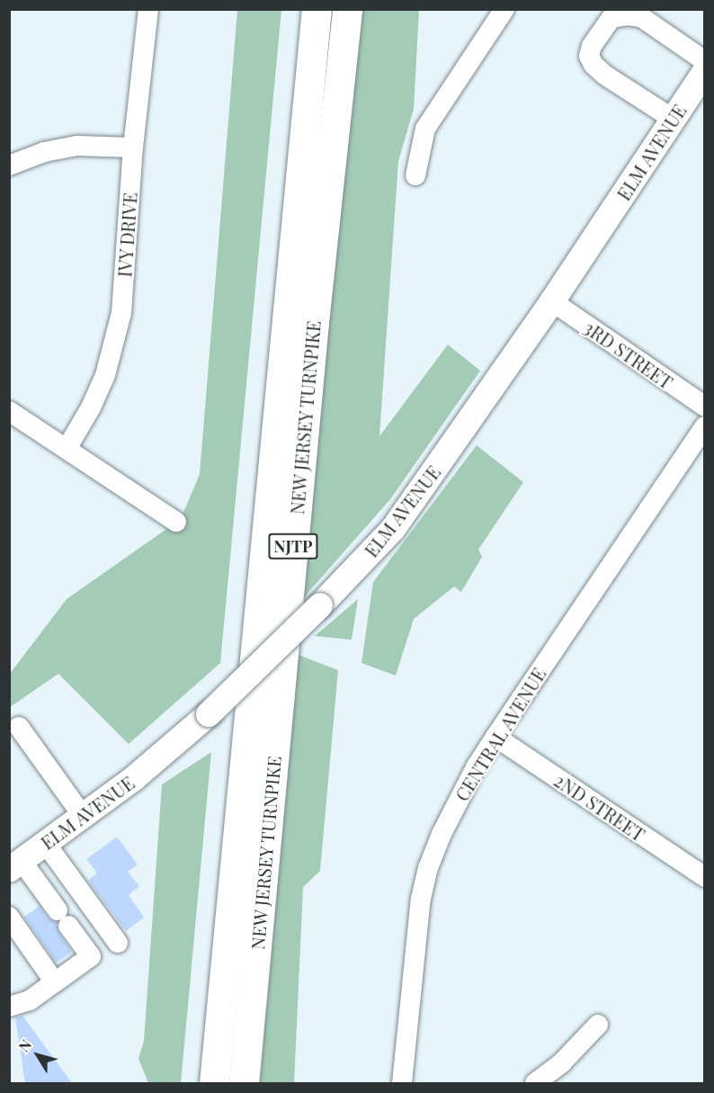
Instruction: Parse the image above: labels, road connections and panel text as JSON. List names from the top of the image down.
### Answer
{
  "streets": {
    "highway": ["NEW JERSEY TURNPIKE", "NJTP"],
    "main road": ["ELM AVENUE"],
    "street": [
      "IVY DRIVE",
      "3RD STREET",
      "CENTRAL AVENUE",
      "2ND STREET"
    ]
  },
  "crossings": [
    ["ELM AVENUE", "3RD STREET"],
    ["CENTRAL AVENUE", "2ND STREET"]
  ],
  "north": "top left"
}
